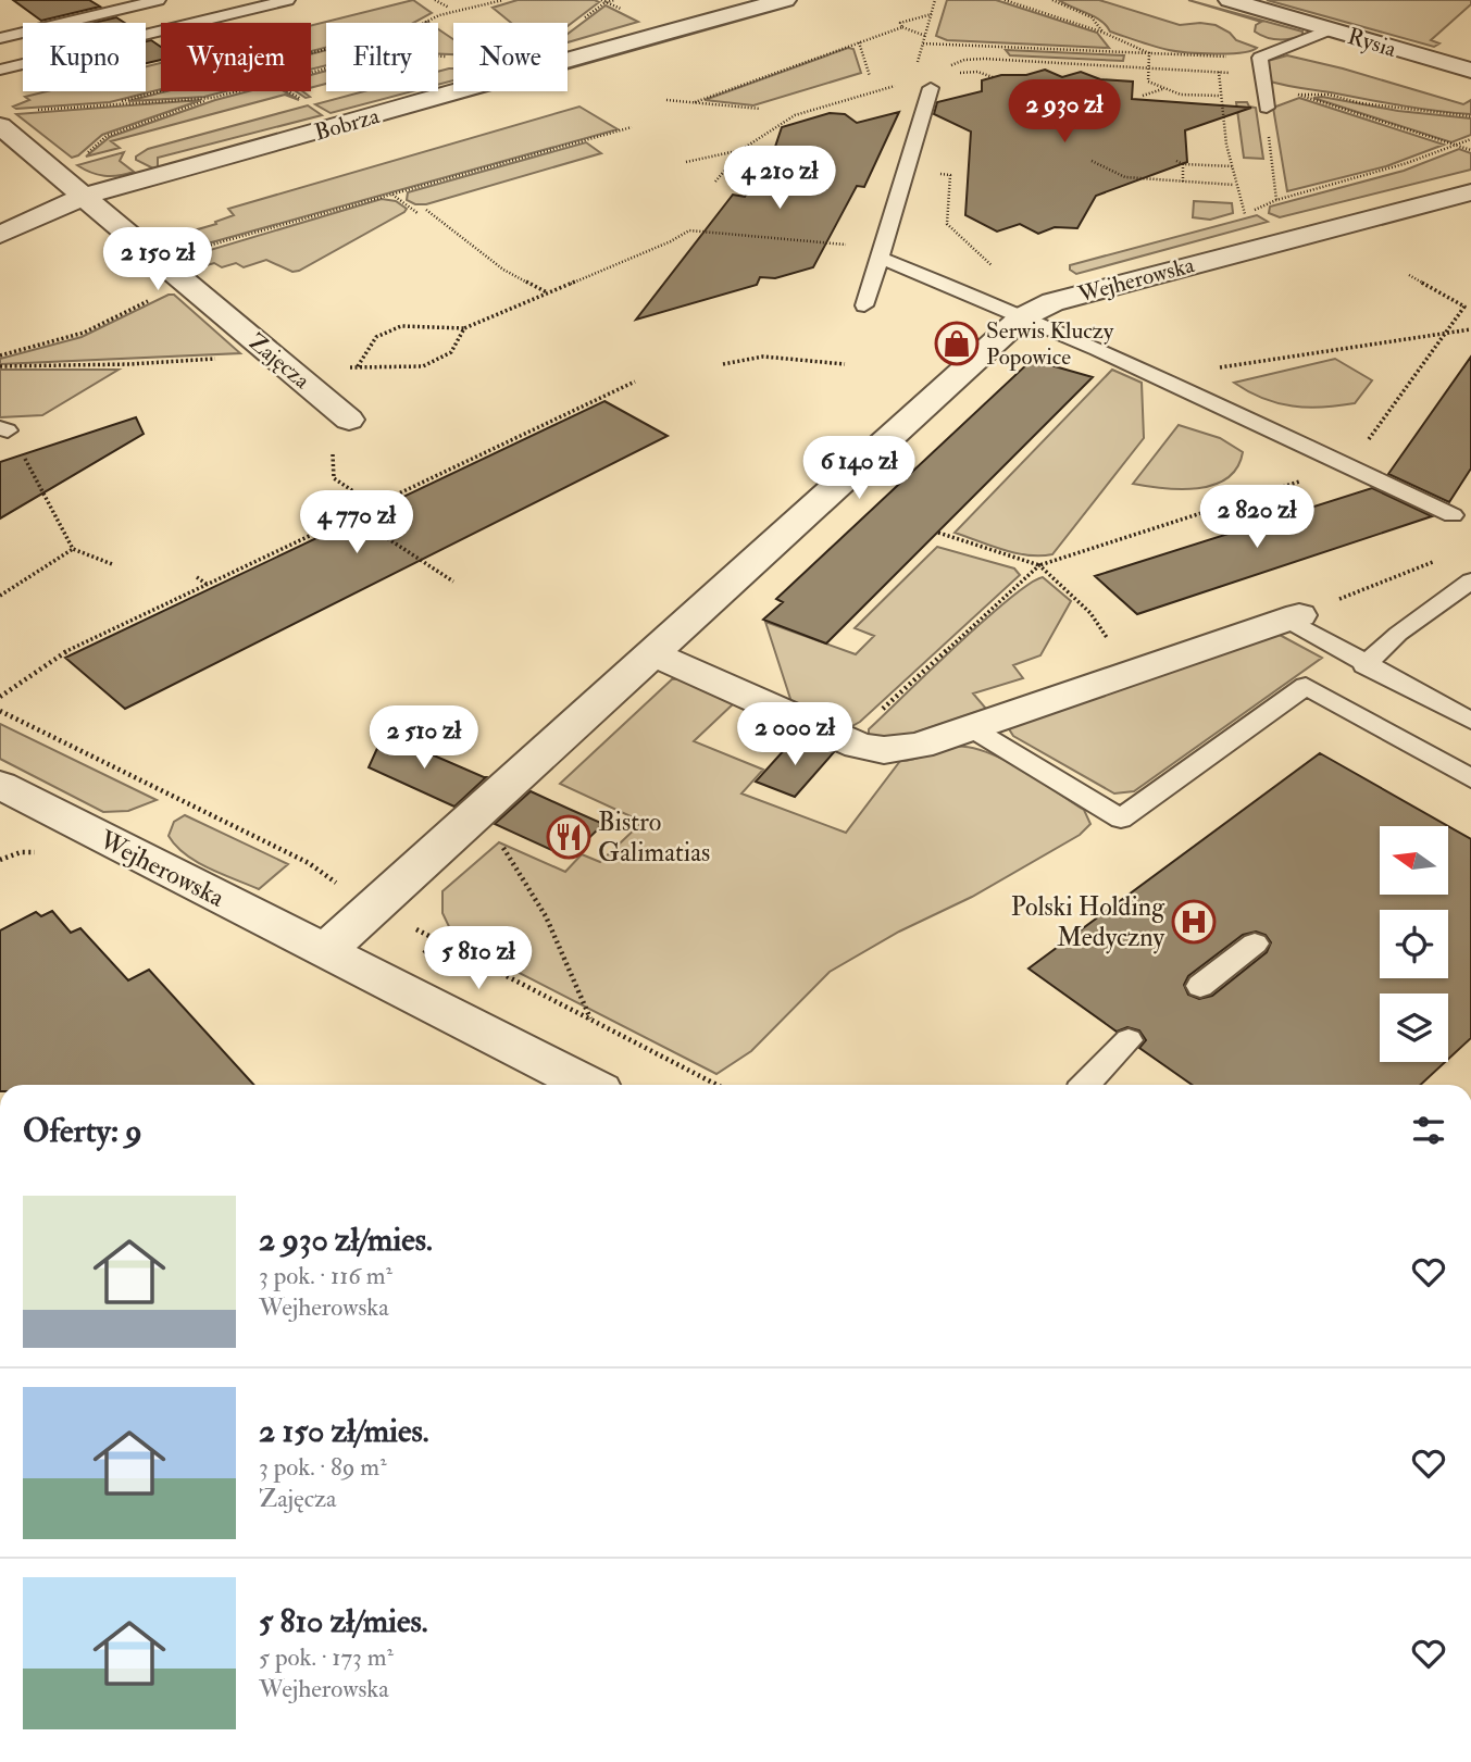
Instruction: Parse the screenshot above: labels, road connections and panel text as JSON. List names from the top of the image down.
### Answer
{
  "streets": {
    "street": [
      "Rysia",
      "Bobrza",
      "Wejherowska",
      "Zajęcza"
    ]
  },
  "crossings": [
    ["Bobrza", "Zajęcza"]
  ],
  "places": {
    "shop": ["Serwis Kluczy Popowice"],
    "restaurant": ["Bistro Galimatias"],
    "hospital": ["Polski Holding Medyczny"]
  },
  "north": "left",
  "page": {
    "chip": [
      "Kupno",
      "Wynajem",
      "Filtry",
      "Nowe"
    ],
    "price": [
      "2 930 zł",
      "4 210 zł",
      "2 150 zł",
      "6 140 zł",
      "2 820 zł",
      "4 770 zł",
      "2 000 zł",
      "2 510 zł",
      "5 810 zł"
    ],
    "heading": "Oferty: 9",
    "list": [
      {
        "name": "2 930 zł/mies.",
        "note": "3 pok. · 116 m² · Wejherowska"
      },
      {
        "name": "2 150 zł/mies.",
        "note": "3 pok. · 89 m² · Zajęcza"
      },
      {
        "name": "5 810 zł/mies.",
        "note": "5 pok. · 173 m² · Wejherowska"
      }
    ]
  }
}
